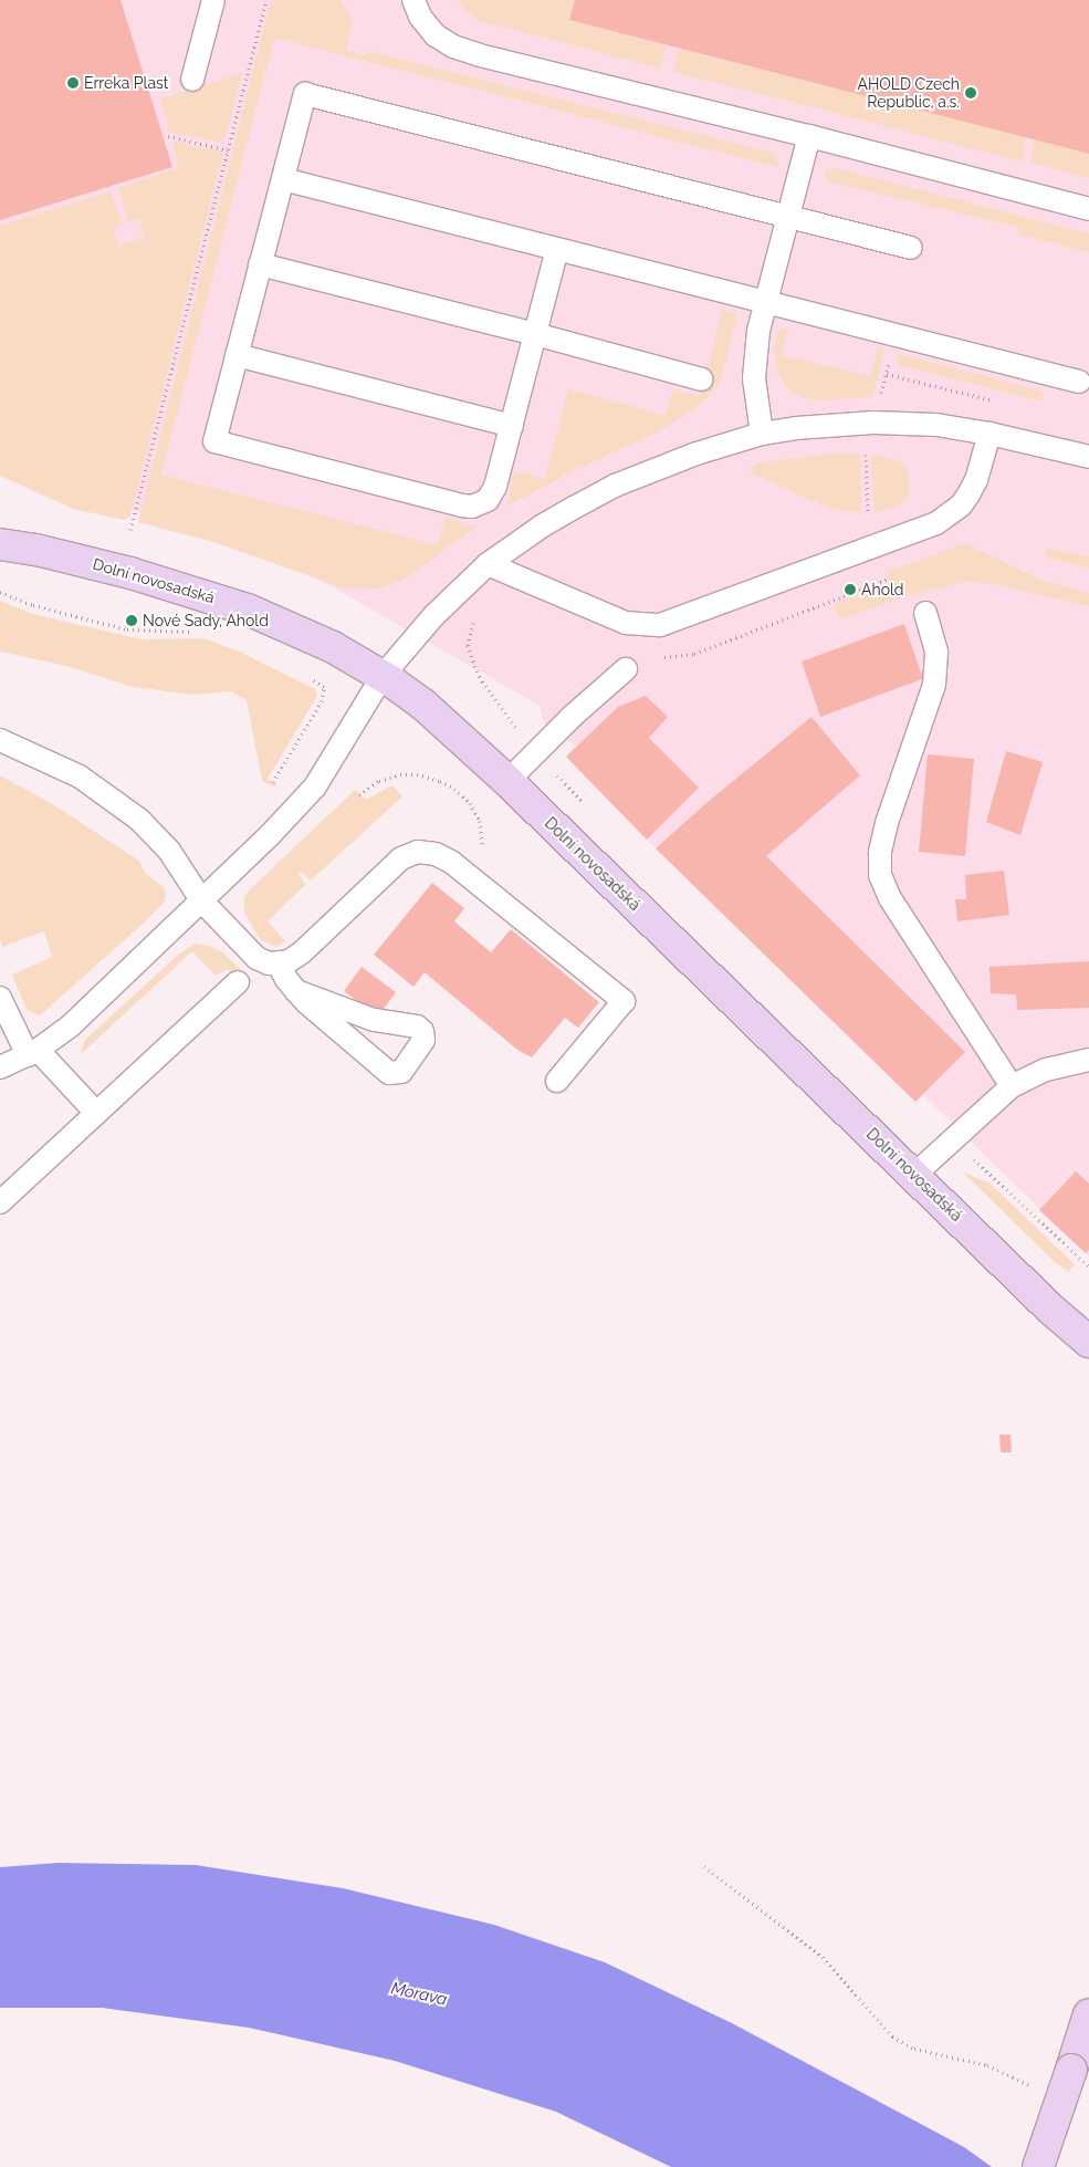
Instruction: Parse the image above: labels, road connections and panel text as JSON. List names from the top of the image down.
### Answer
{
  "streets": {
    "main road": ["Dolní novosadská"]
  },
  "water": ["Morava"],
  "places": [
    "Erreka Plast",
    "AHOLD Czech Republic, a.s.",
    "Ahold",
    "Nové Sady, Ahold"
  ]
}
